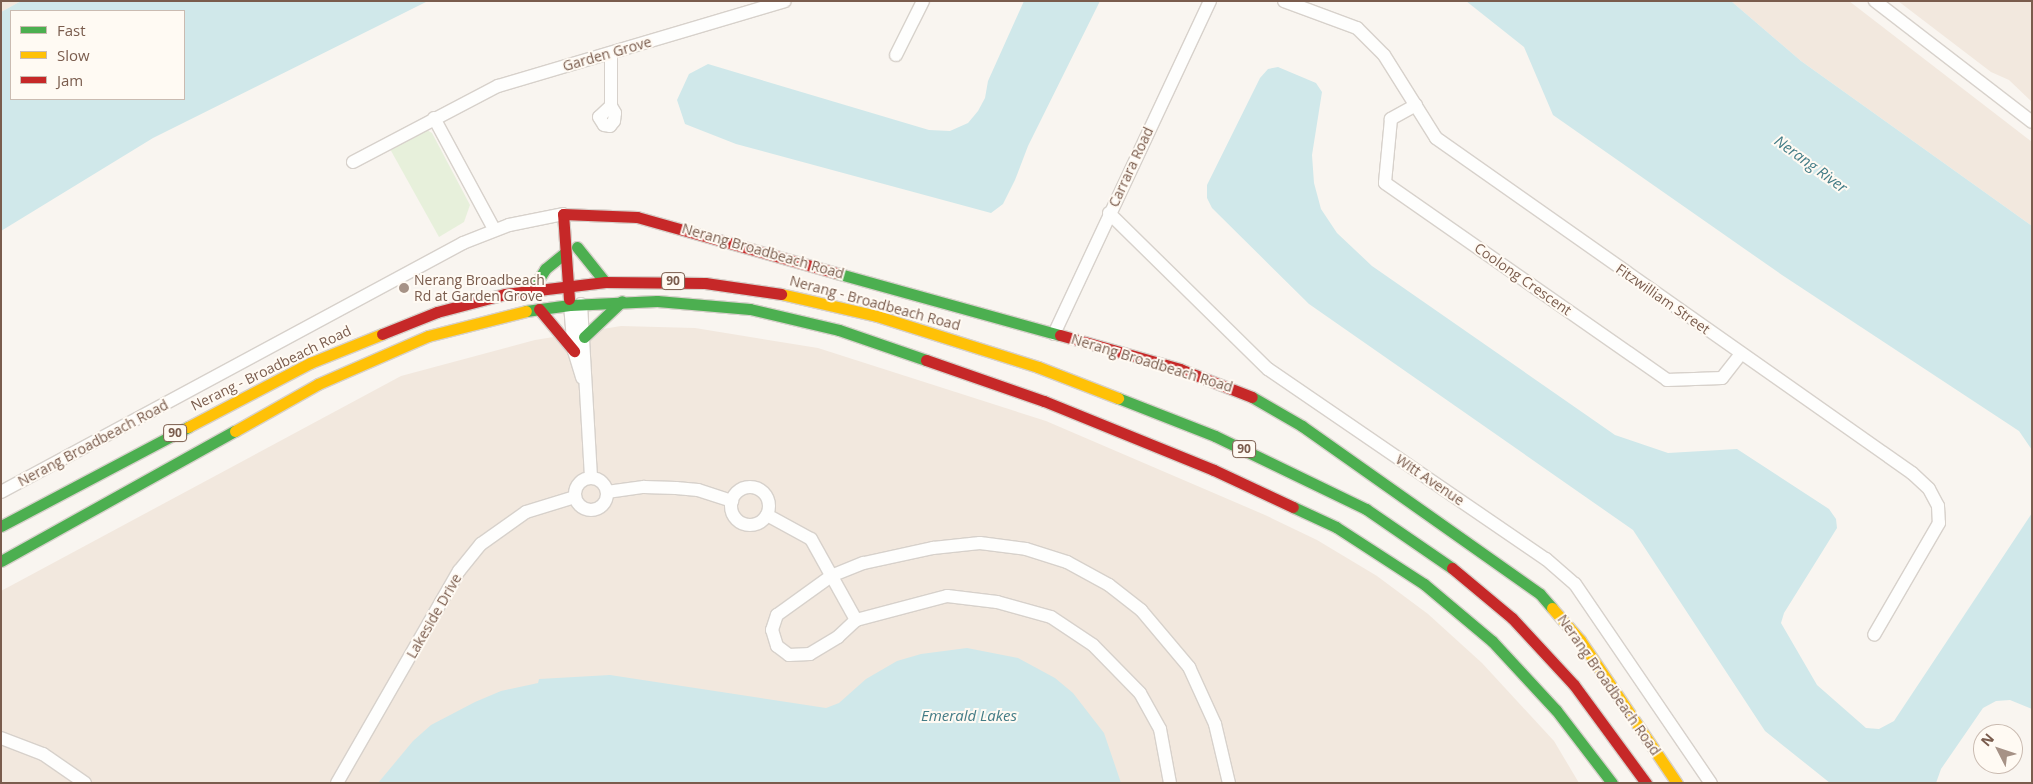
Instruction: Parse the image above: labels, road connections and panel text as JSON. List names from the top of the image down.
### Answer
{
  "streets": {
    "main road": ["Nerang Broadbeach Road", "90", "Nerang - Broadbeach Road"],
    "street": [
      "Garden Grove",
      "Carrara Road",
      "Coolong Crescent",
      "Fitzwilliam Street",
      "Witt Avenue",
      "Lakeside Drive"
    ]
  },
  "crossings": [
    ["Carrara Road", "Nerang Broadbeach Road"],
    ["Carrara Road", "Witt Avenue"],
    ["Coolong Crescent", "Fitzwilliam Street"]
  ],
  "water": ["Nerang River", "Emerald Lakes"],
  "places": ["Nerang Broadbeach Rd at Garden Grove"],
  "legend": ["Fast", "Slow", "Jam"],
  "north": "top left"
}
